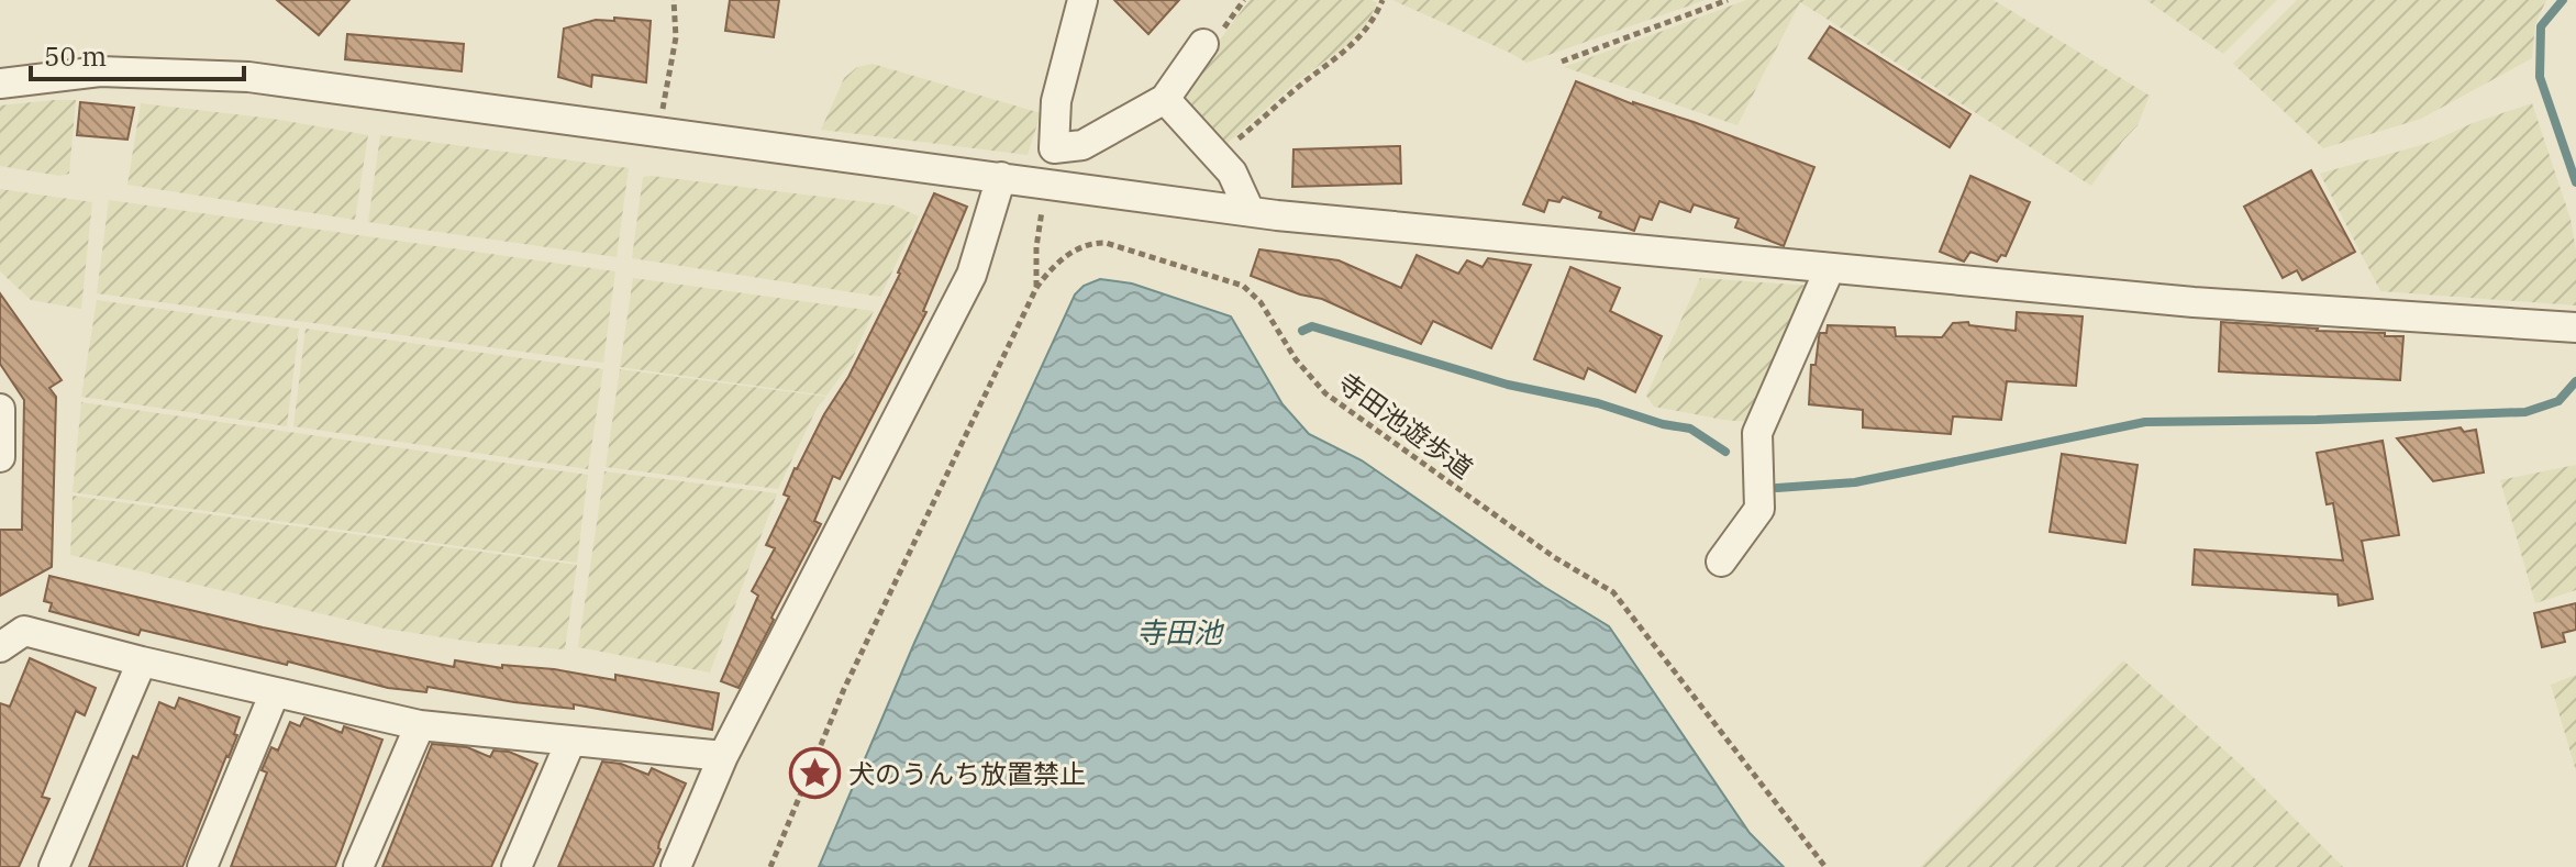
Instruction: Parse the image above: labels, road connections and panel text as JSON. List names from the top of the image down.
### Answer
{
  "streets": {
    "path": ["寺田池遊歩道"]
  },
  "water": ["寺田池"],
  "places": {
    "place": ["犬のうんち放置禁止"]
  },
  "scale_bar": "50 m"
}
